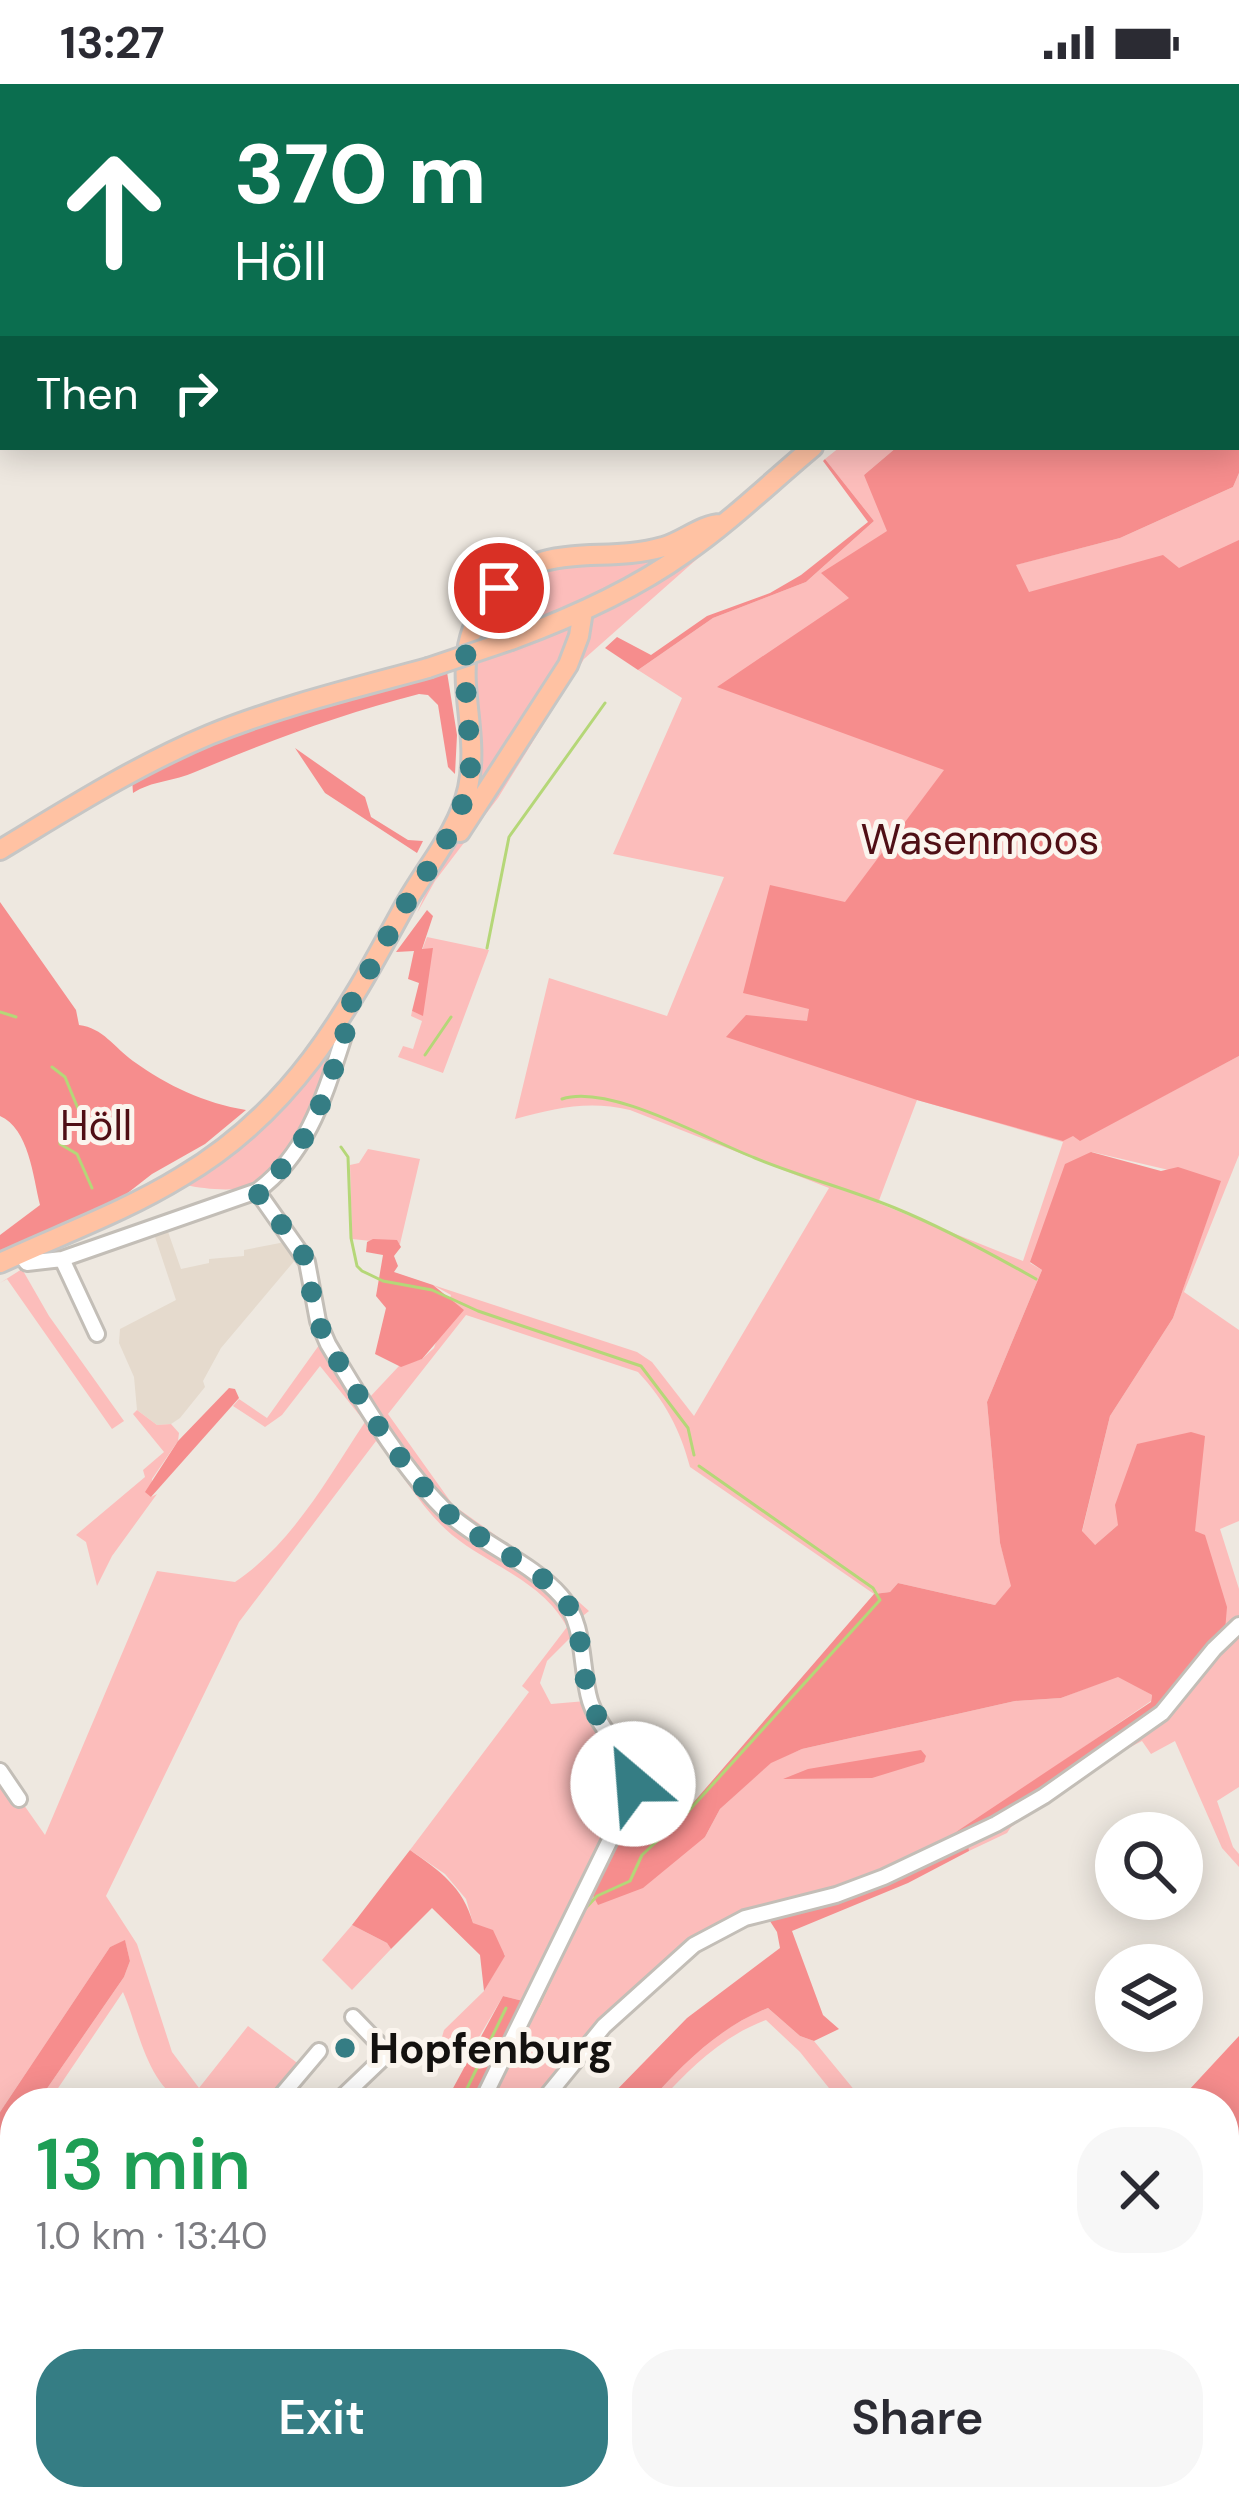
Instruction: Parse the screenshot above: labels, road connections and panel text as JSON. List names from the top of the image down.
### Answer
{
  "parks": ["Wasenmoos", "Höll"],
  "places": ["Hopfenburg"],
  "page": {
    "status": "13:27",
    "turn": ["370 m", "Höll"],
    "then": "Then",
    "heading": ["13 min", "1.0 km · 13:40"],
    "buttons": ["Exit", "Share"]
  }
}
